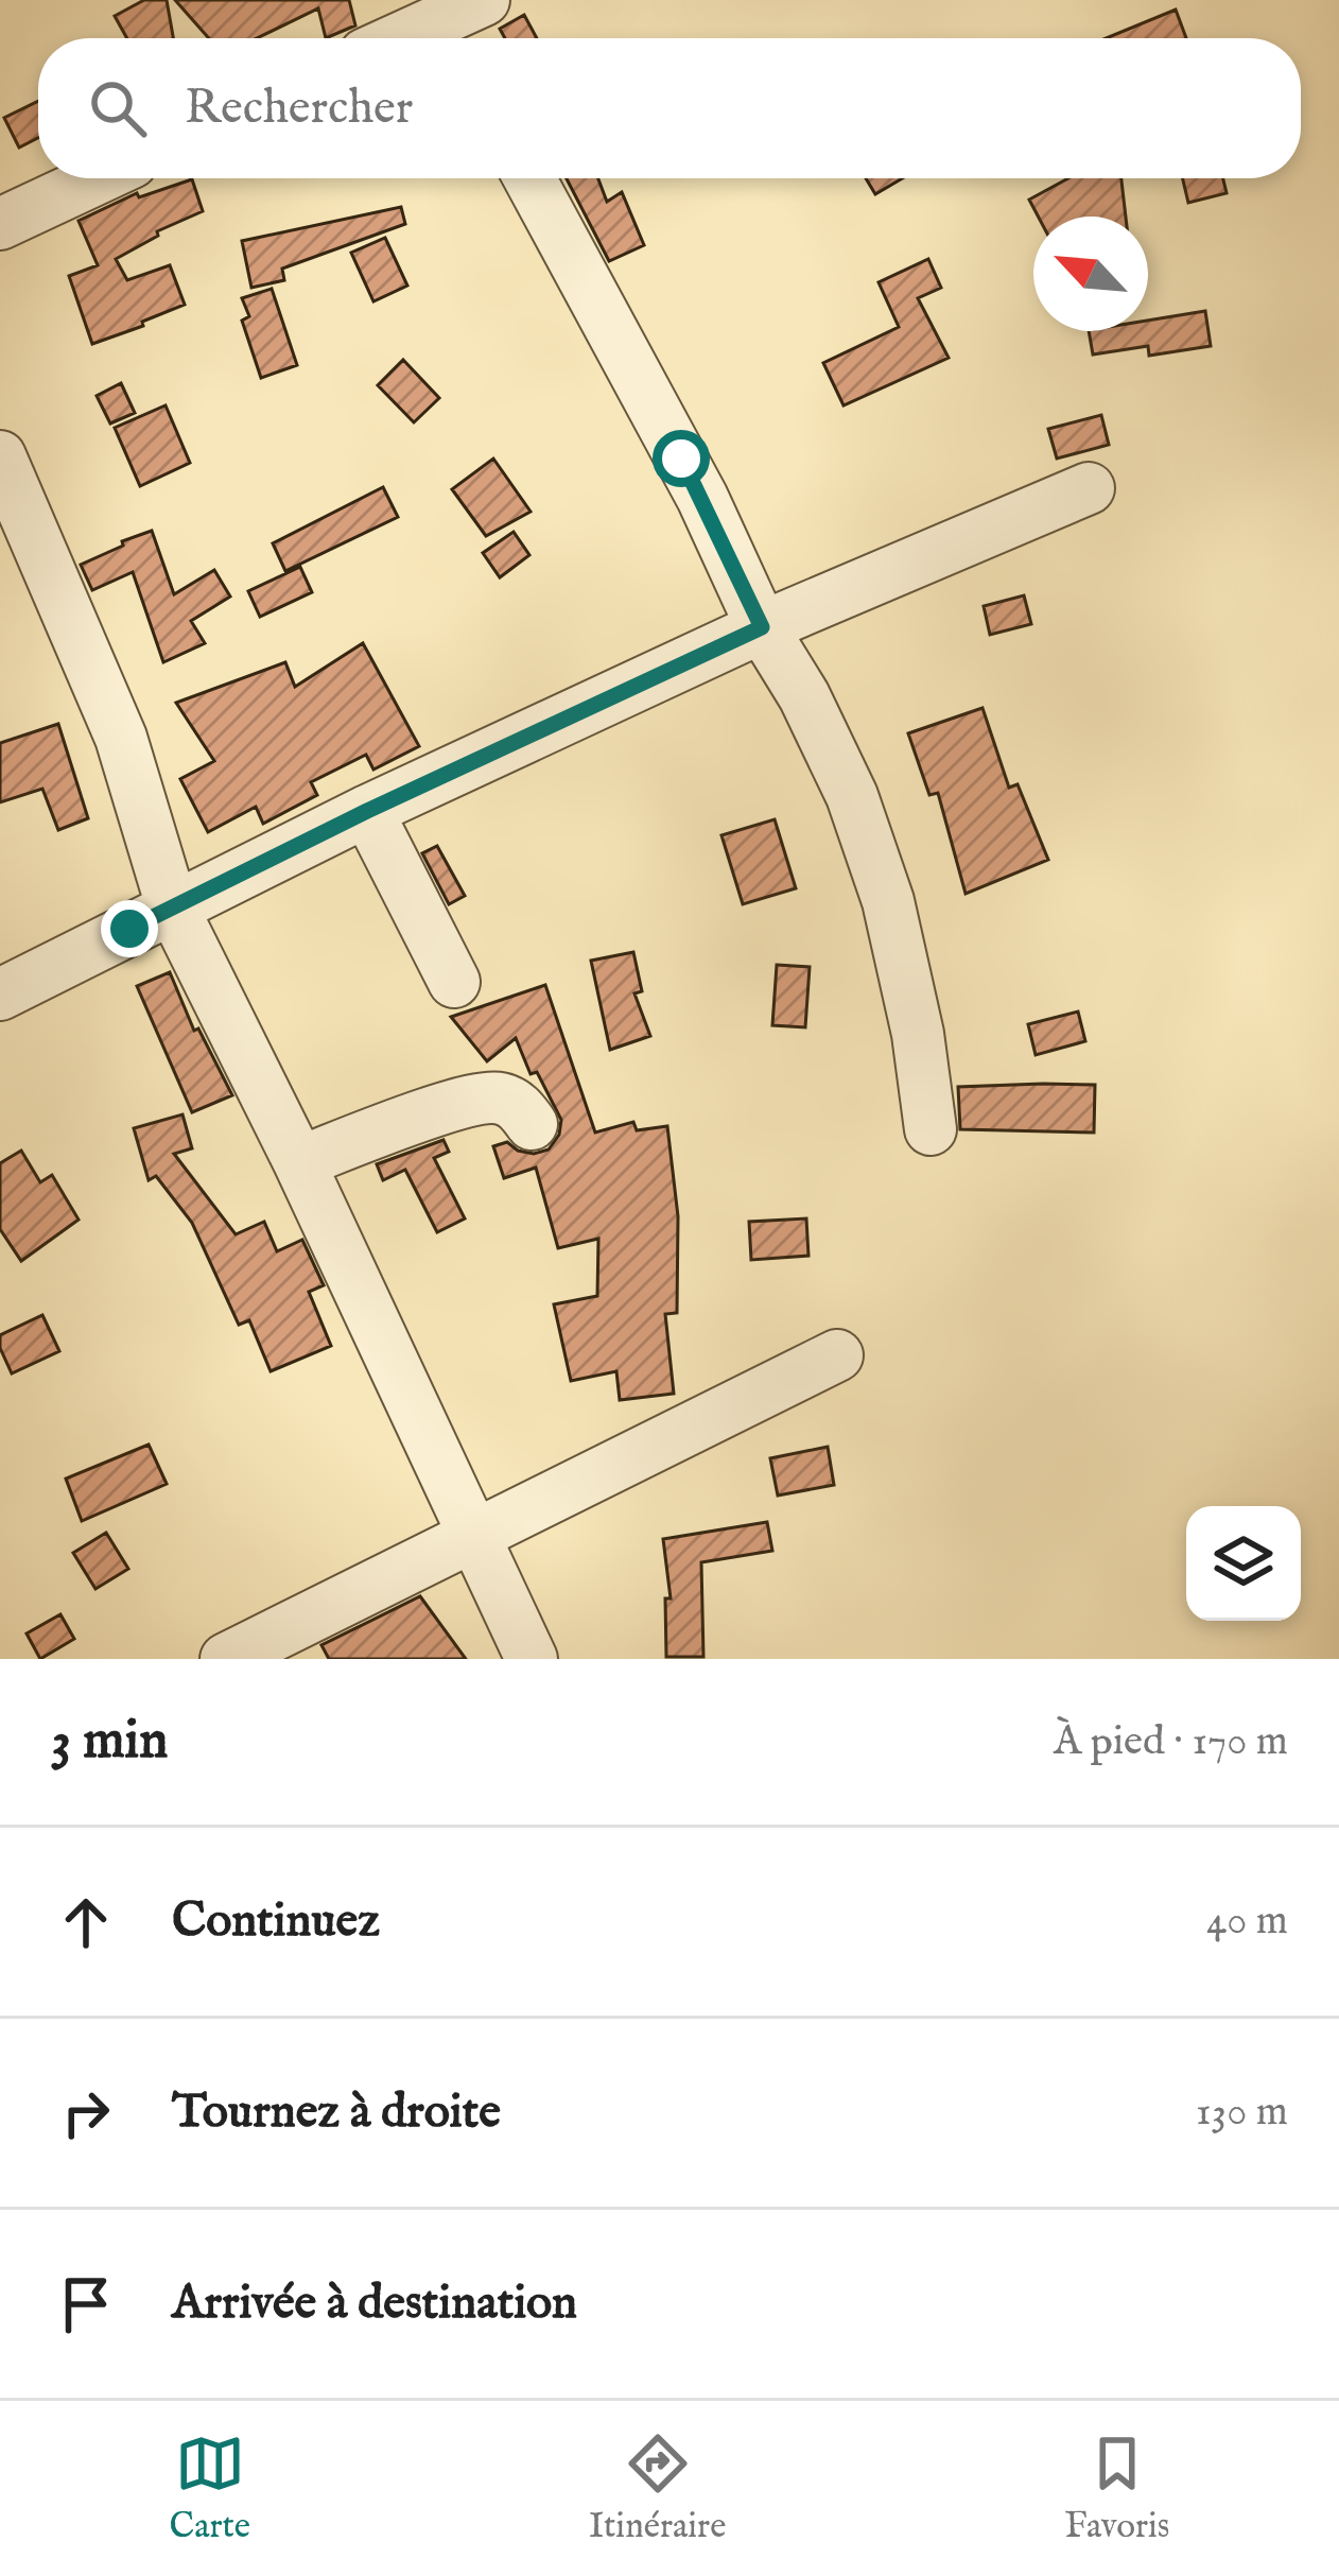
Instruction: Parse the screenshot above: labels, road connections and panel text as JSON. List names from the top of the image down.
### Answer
{
  "north": "top left",
  "page": {
    "search": "Rechercher",
    "heading": ["3 min", "À pied · 170 m"],
    "list": [
      ["Continuez", "40 m"],
      ["Tournez à droite", "130 m"],
      "Arrivée à destination"
    ],
    "nav": ["Carte", "Itinéraire", "Favoris"]
  }
}
